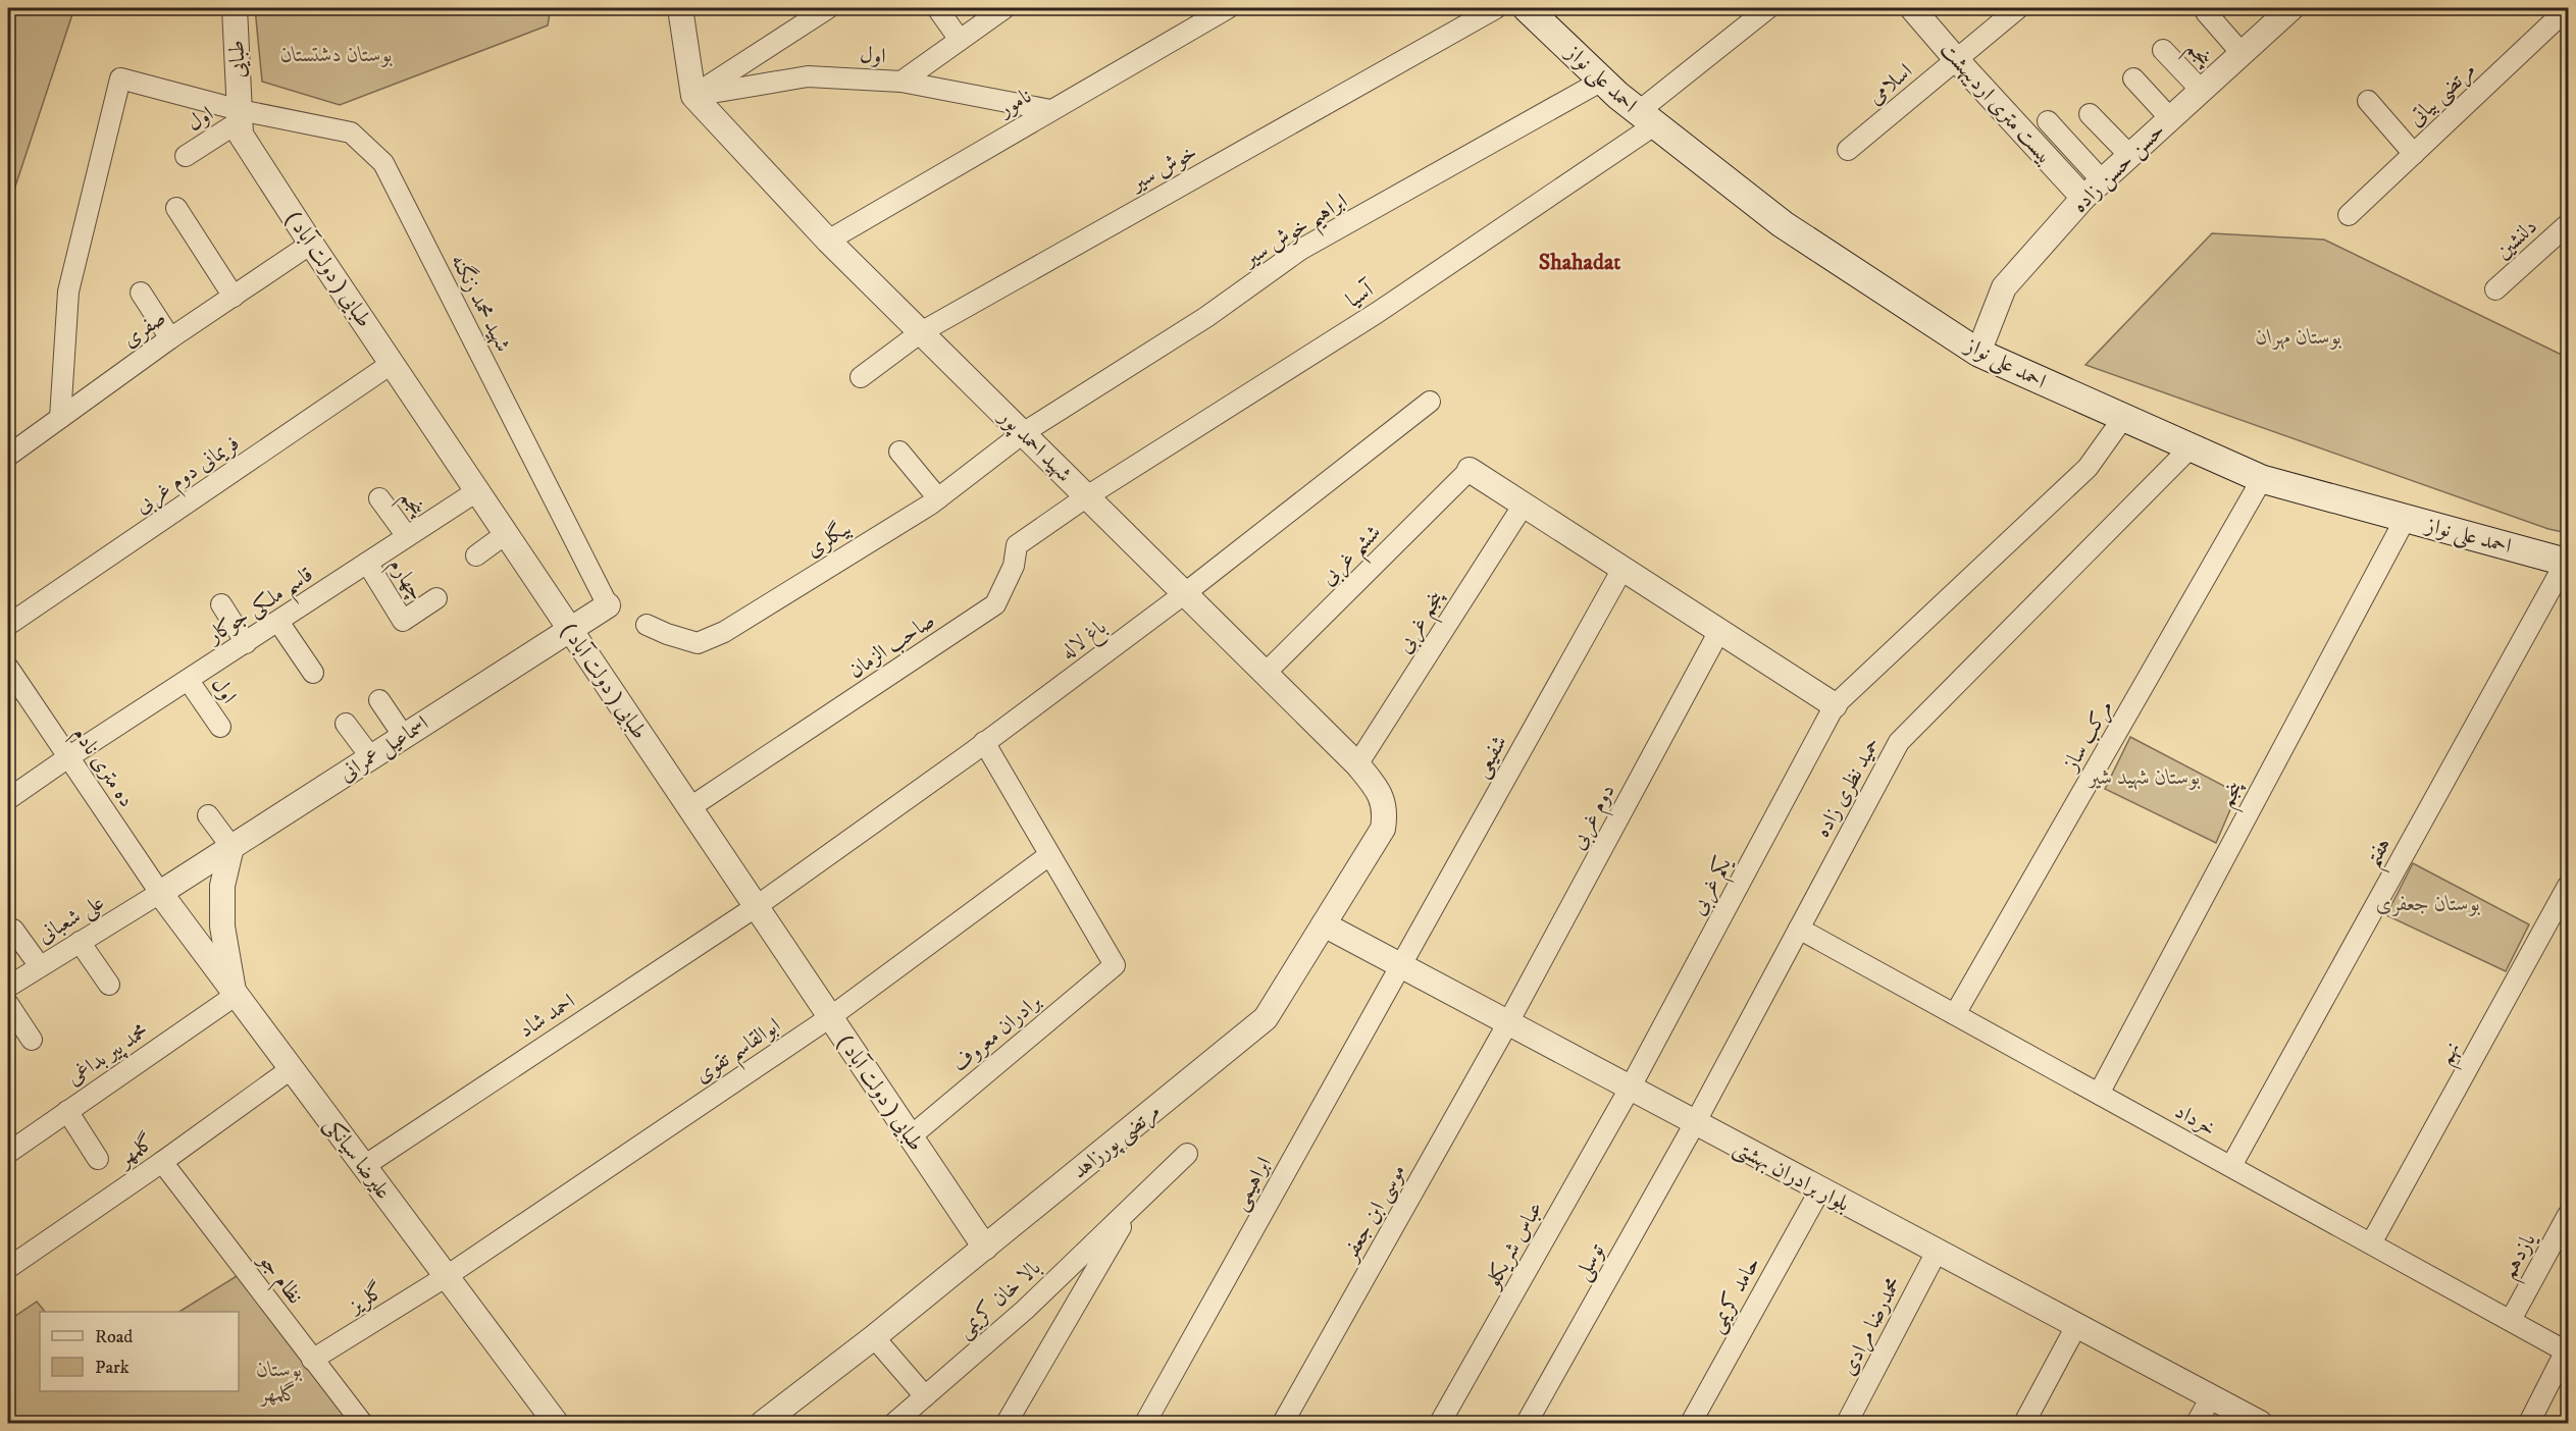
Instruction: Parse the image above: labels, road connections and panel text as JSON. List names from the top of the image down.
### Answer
{
  "streets": {
    "main road": ["احمد علی نواز"],
    "street": [
      "پنجم",
      "اول",
      "طبایی",
      "اسلامی",
      "مرتضی بیاتی",
      "نامور",
      "بیست متری اردیبهشت",
      "خوش سیر",
      "حسن حسن زاده",
      "ابراهیم خوش سیر",
      "دلنشین",
      "طبایی ( دولت آباد )",
      "آسیا",
      "شهید محمد زنگنه",
      "صفری",
      "شهید احمد پور",
      "فریمانی دوم غربی",
      "بیگلری",
      "ششم غربی",
      "چهارم",
      "قاسم ملکی جوکار",
      "پنجم غربی",
      "باغ لاله",
      "صاحب الزمان",
      "مرکب ساز",
      "اسماعیل عمرانی",
      "شفیعی",
      "ده متری نادم",
      "حمید نظری زاده",
      "دوم غربی",
      "هفتم",
      "یکم غربی",
      "علی شعبانی",
      "احمد شاد",
      "برادران معروف",
      "ابوالقاسم تقوی",
      "نهم",
      "محمد پیر بداغی",
      "خرداد",
      "مرتضی پورزاهد",
      "گلمهر",
      "علیرضا سیانکی",
      "بلوار برادران بهشتی",
      "ابراهیمی",
      "موسی ابن جعفر",
      "عباس شریکلو",
      "یازدهم",
      "توسلی",
      "نظام جو",
      "حامد کریمی",
      "گلریز",
      "بالا خان کریمی",
      "محمدرضا مرادی"
    ]
  },
  "crossings": [
    ["پنجم", "احمد علی نواز"],
    ["پنجم", "حسن حسن زاده"],
    ["پنجم", "قاسم ملکی جوکار"],
    ["پنجم", "خرداد"],
    ["اول", "طبایی"],
    ["اول", "نامور"],
    ["اول", "طبایی ( دولت آباد )"],
    ["اول", "شهید محمد زنگنه"],
    ["اول", "شهید احمد پور"],
    ["اول", "قاسم ملکی جوکار"],
    ["طبایی", "طبایی ( دولت آباد )"],
    ["طبایی", "شهید محمد زنگنه"],
    ["احمد علی نواز", "حسن حسن زاده"],
    ["احمد علی نواز", "ابراهیم خوش سیر"],
    ["احمد علی نواز", "آسیا"],
    ["احمد علی نواز", "مرکب ساز"],
    ["احمد علی نواز", "حمید نظری زاده"],
    ["احمد علی نواز", "هفتم"],
    ["احمد علی نواز", "یکم غربی"],
    ["اسلامی", "بیست متری اردیبهشت"],
    ["نامور", "شهید احمد پور"],
    ["بیست متری اردیبهشت", "حسن حسن زاده"],
    ["خوش سیر", "شهید احمد پور"],
    ["ابراهیم خوش سیر", "شهید احمد پور"],
    ["ابراهیم خوش سیر", "بیگلری"],
    ["طبایی ( دولت آباد )", "شهید محمد زنگنه"],
    ["طبایی ( دولت آباد )", "صفری"],
    ["طبایی ( دولت آباد )", "فریمانی دوم غربی"],
    ["طبایی ( دولت آباد )", "قاسم ملکی جوکار"],
    ["طبایی ( دولت آباد )", "باغ لاله"],
    ["طبایی ( دولت آباد )", "صاحب الزمان"],
    ["طبایی ( دولت آباد )", "اسماعیل عمرانی"],
    ["طبایی ( دولت آباد )", "احمد شاد"],
    ["طبایی ( دولت آباد )", "برادران معروف"],
    ["طبایی ( دولت آباد )", "ابوالقاسم تقوی"],
    ["طبایی ( دولت آباد )", "مرتضی پورزاهد"],
    ["آسیا", "شهید احمد پور"],
    ["آسیا", "صاحب الزمان"],
    ["شهید محمد زنگنه", "صفری"],
    ["شهید محمد زنگنه", "اسماعیل عمرانی"],
    ["شهید احمد پور", "بیگلری"],
    ["شهید احمد پور", "ششم غربی"],
    ["شهید احمد پور", "پنجم غربی"],
    ["شهید احمد پور", "باغ لاله"],
    ["شهید احمد پور", "صاحب الزمان"],
    ["شهید احمد پور", "مرتضی پورزاهد"],
    ["چهارم", "قاسم ملکی جوکار"],
    ["قاسم ملکی جوکار", "ده متری نادم"],
    ["باغ لاله", "احمد شاد"],
    ["مرکب ساز", "خرداد"],
    ["اسماعیل عمرانی", "ده متری نادم"],
    ["اسماعیل عمرانی", "علی شعبانی"],
    ["اسماعیل عمرانی", "علیرضا سیانکی"],
    ["شفیعی", "بلوار برادران بهشتی"],
    ["شفیعی", "ابراهیمی"],
    ["ده متری نادم", "علی شعبانی"],
    ["ده متری نادم", "علیرضا سیانکی"],
    ["حمید نظری زاده", "خرداد"],
    ["حمید نظری زاده", "بلوار برادران بهشتی"],
    ["حمید نظری زاده", "توسلی"],
    ["دوم غربی", "بلوار برادران بهشتی"],
    ["دوم غربی", "موسی ابن جعفر"],
    ["هفتم", "خرداد"],
    ["یکم غربی", "بلوار برادران بهشتی"],
    ["یکم غربی", "عباس شریکلو"],
    ["علی شعبانی", "علیرضا سیانکی"],
    ["احمد شاد", "علیرضا سیانکی"],
    ["برادران معروف", "ابوالقاسم تقوی"],
    ["ابوالقاسم تقوی", "علیرضا سیانکی"],
    ["ابوالقاسم تقوی", "گلریز"],
    ["نهم", "خرداد"],
    ["محمد پیر بداغی", "علیرضا سیانکی"],
    ["خرداد", "یازدهم"],
    ["مرتضی پورزاهد", "بلوار برادران بهشتی"],
    ["گلمهر", "علیرضا سیانکی"],
    ["گلمهر", "نظام جو"],
    ["علیرضا سیانکی", "گلریز"],
    ["بلوار برادران بهشتی", "ابراهیمی"],
    ["بلوار برادران بهشتی", "موسی ابن جعفر"],
    ["بلوار برادران بهشتی", "عباس شریکلو"],
    ["بلوار برادران بهشتی", "توسلی"],
    ["بلوار برادران بهشتی", "حامد کریمی"],
    ["بلوار برادران بهشتی", "محمدرضا مرادی"],
    ["نظام جو", "گلریز"]
  ],
  "districts": ["Shahadat"],
  "parks": [
    "بوستان دشتستان",
    "بوستان مهران",
    "بوستان شهید شیر",
    "بوستان جعفری",
    "بوستان گلمهر"
  ],
  "legend": ["Road", "Park"]
}
